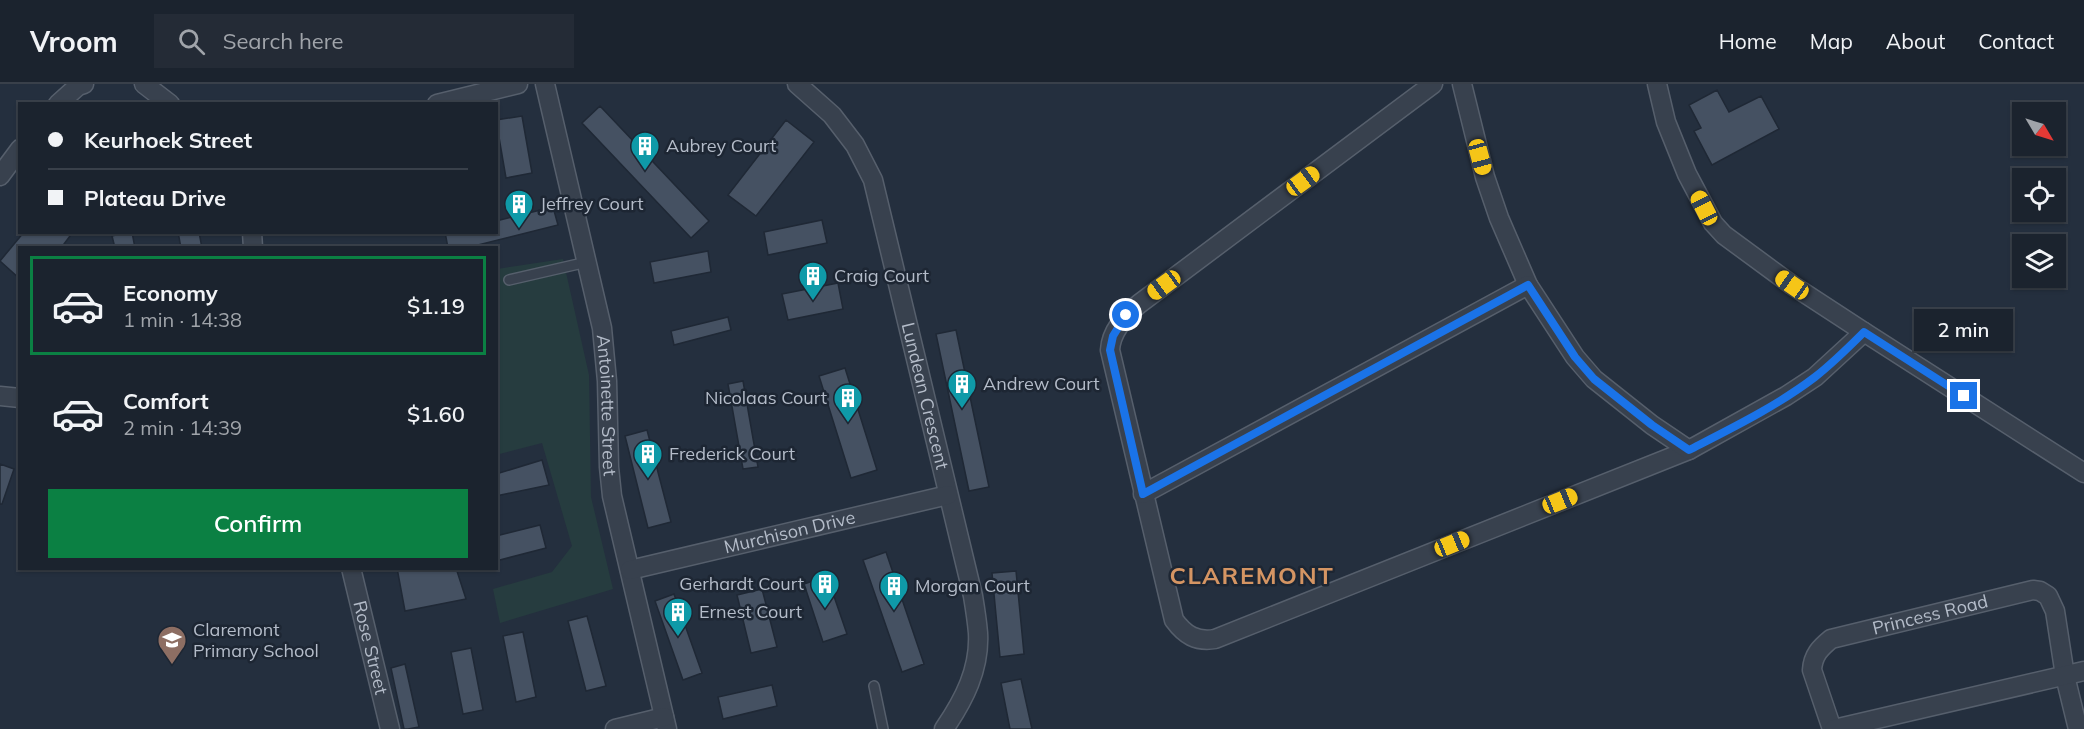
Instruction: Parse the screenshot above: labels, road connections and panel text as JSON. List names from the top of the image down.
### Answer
{
  "streets": {
    "street": [
      "Lundean Crescent",
      "Antoinette Street",
      "Murchison Drive",
      "Princess Road",
      "Rose Street"
    ]
  },
  "crossings": [
    ["Lundean Crescent", "Murchison Drive"],
    ["Antoinette Street", "Murchison Drive"]
  ],
  "districts": ["CLAREMONT"],
  "places": {
    "building": [
      "Aubrey Court",
      "Jeffrey Court",
      "Craig Court",
      "Andrew Court",
      "Nicolaas Court",
      "Frederick Court",
      "Gerhardt Court",
      "Morgan Court",
      "Ernest Court"
    ],
    "school or university": ["Claremont Primary School"]
  },
  "north": "bottom right",
  "page": {
    "header": "Vroom",
    "search": "Search here",
    "nav": [
      "Home",
      "Map",
      "About",
      "Contact"
    ],
    "banner": ["Keurhoek Street", "Plateau Drive"],
    "list": [
      {
        "name": "Economy",
        "note": "1 min · 14:38",
        "value": "$1.19"
      },
      {
        "name": "Comfort",
        "note": "2 min · 14:39",
        "value": "$1.60"
      }
    ],
    "bubble": "2 min",
    "buttons": "Confirm"
  }
}
